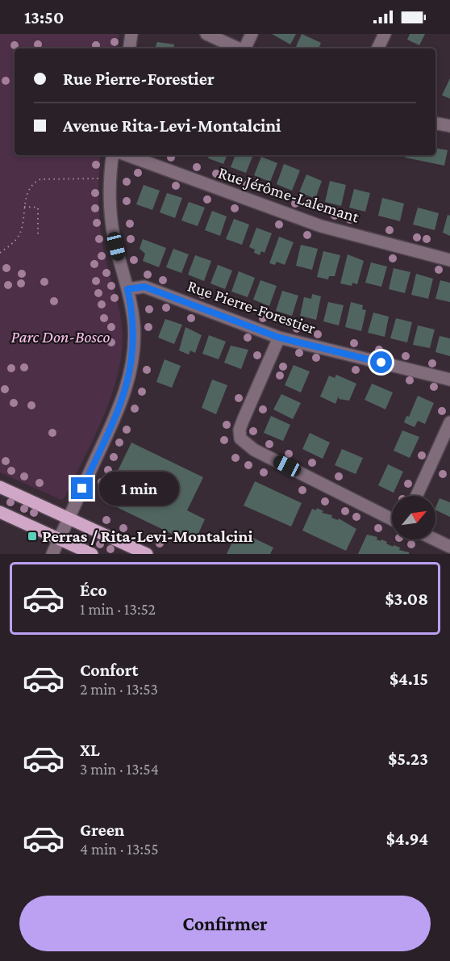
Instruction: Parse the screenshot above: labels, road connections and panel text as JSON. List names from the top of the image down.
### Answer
{
  "streets": {
    "street": ["Rue Jérôme-Lalemant", "Rue Pierre-Forestier"]
  },
  "parks": ["Parc Don-Bosco"],
  "places": {
    "transit": ["Perras / Rita-Levi-Montalcini"]
  },
  "north": "top right",
  "page": {
    "status": "13:50",
    "banner": ["Rue Pierre-Forestier", "Avenue Rita-Levi-Montalcini"],
    "bubble": "1 min",
    "list": [
      {
        "name": "Éco",
        "note": "1 min · 13:52",
        "value": "$3.08"
      },
      {
        "name": "Confort",
        "note": "2 min · 13:53",
        "value": "$4.15"
      },
      {
        "name": "XL",
        "note": "3 min · 13:54",
        "value": "$5.23"
      },
      {
        "name": "Green",
        "note": "4 min · 13:55",
        "value": "$4.94"
      }
    ],
    "buttons": "Confirmer"
  }
}
